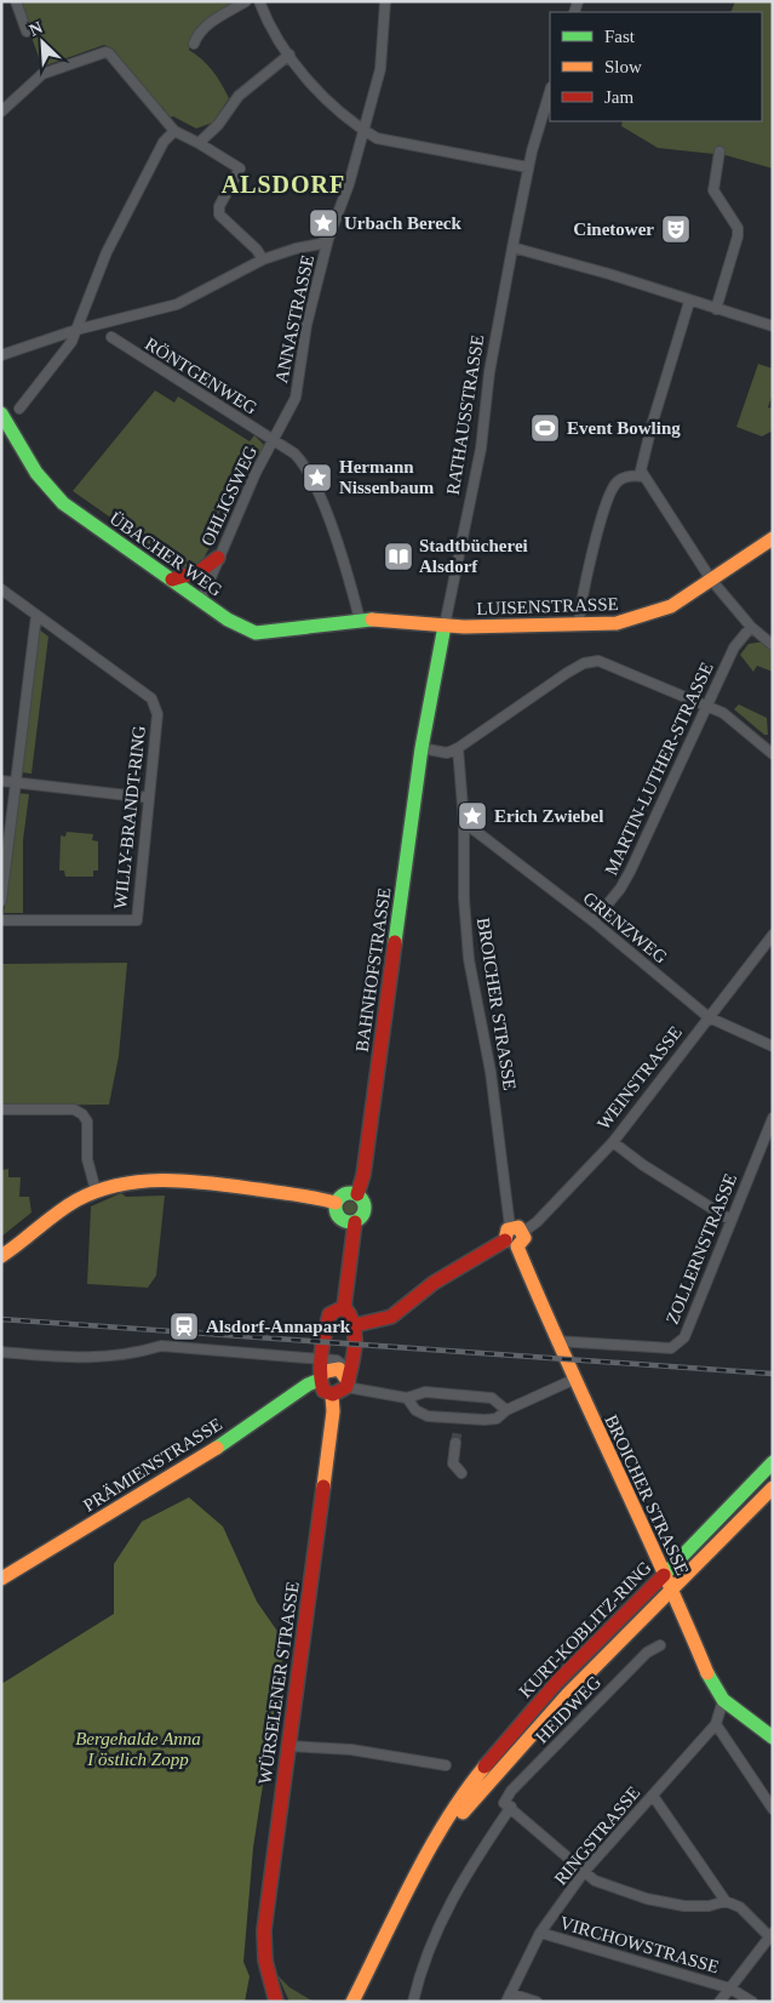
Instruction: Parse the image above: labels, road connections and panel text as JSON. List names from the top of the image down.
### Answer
{
  "streets": {
    "main road": [
      "RATHAUSSTRASSE",
      "ÜBACHER WEG",
      "LUISENSTRASSE",
      "BAHNHOFSTRASSE",
      "BROICHER STRASSE",
      "WEINSTRASSE",
      "PRÄMIENSTRASSE",
      "KURT-KOBLITZ-RING",
      "WÜRSELENER STRASSE"
    ],
    "street": [
      "ANNASTRASSE",
      "RÖNTGENWEG",
      "OHLIGSWEG",
      "MARTIN-LUTHER-STRASSE",
      "WILLY-BRANDT-RING",
      "GRENZWEG",
      "ZOLLERNSTRASSE",
      "HEIDWEG",
      "RINGSTRASSE",
      "VIRCHOWSTRASSE"
    ]
  },
  "crossings": [
    ["ANNASTRASSE", "RÖNTGENWEG"],
    ["ANNASTRASSE", "OHLIGSWEG"],
    ["RÖNTGENWEG", "OHLIGSWEG"],
    ["RATHAUSSTRASSE", "ÜBACHER WEG"],
    ["RATHAUSSTRASSE", "LUISENSTRASSE"],
    ["RATHAUSSTRASSE", "BAHNHOFSTRASSE"],
    ["OHLIGSWEG", "ÜBACHER WEG"],
    ["ÜBACHER WEG", "LUISENSTRASSE"],
    ["MARTIN-LUTHER-STRASSE", "GRENZWEG"],
    ["GRENZWEG", "BROICHER STRASSE"],
    ["GRENZWEG", "WEINSTRASSE"],
    ["BROICHER STRASSE", "WEINSTRASSE"],
    ["BROICHER STRASSE", "ZOLLERNSTRASSE"],
    ["BROICHER STRASSE", "KURT-KOBLITZ-RING"],
    ["BROICHER STRASSE", "RINGSTRASSE"],
    ["PRÄMIENSTRASSE", "WÜRSELENER STRASSE"],
    ["RINGSTRASSE", "VIRCHOWSTRASSE"]
  ],
  "districts": ["ALSDORF"],
  "parks": ["Bergehalde Anna I östlich Zopp"],
  "places": {
    "place": ["Urbach Bereck", "Hermann Nissenbaum", "Erich Zwiebel"],
    "theatre": ["Cinetower"],
    "sports": ["Event Bowling"],
    "library": ["Stadtbücherei Alsdorf"],
    "station": ["Alsdorf-Annapark"]
  },
  "legend": ["Fast", "Slow", "Jam"],
  "north": "top left"
}
